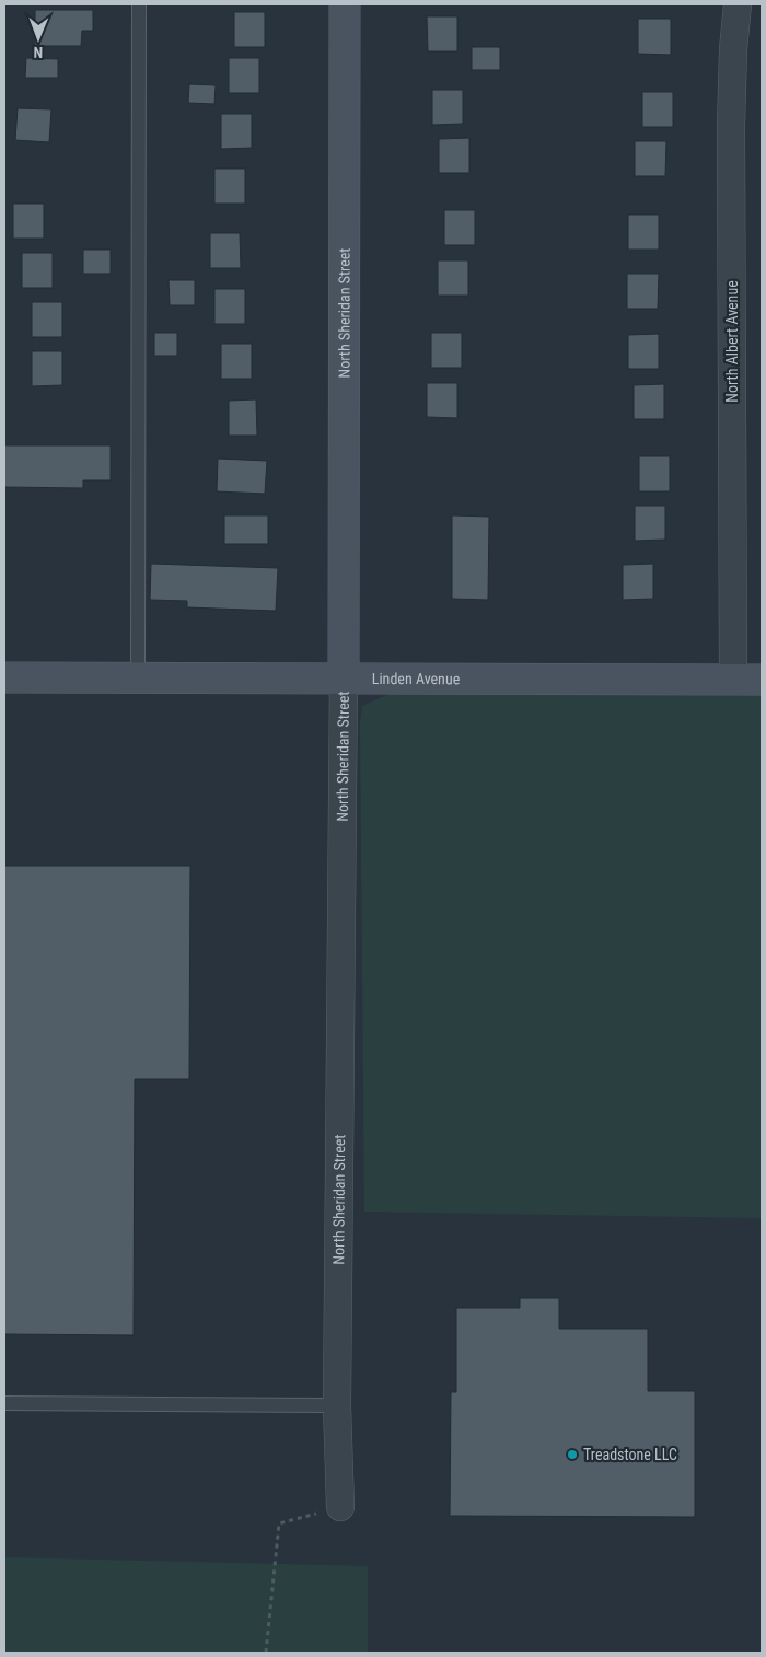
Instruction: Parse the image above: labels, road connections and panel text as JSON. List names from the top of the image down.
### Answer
{
  "streets": {
    "street": ["North Sheridan Street", "North Albert Avenue", "Linden Avenue"]
  },
  "crossings": [
    ["North Sheridan Street", "Linden Avenue"],
    ["North Albert Avenue", "Linden Avenue"]
  ],
  "places": ["Treadstone LLC"],
  "north": "bottom"
}
